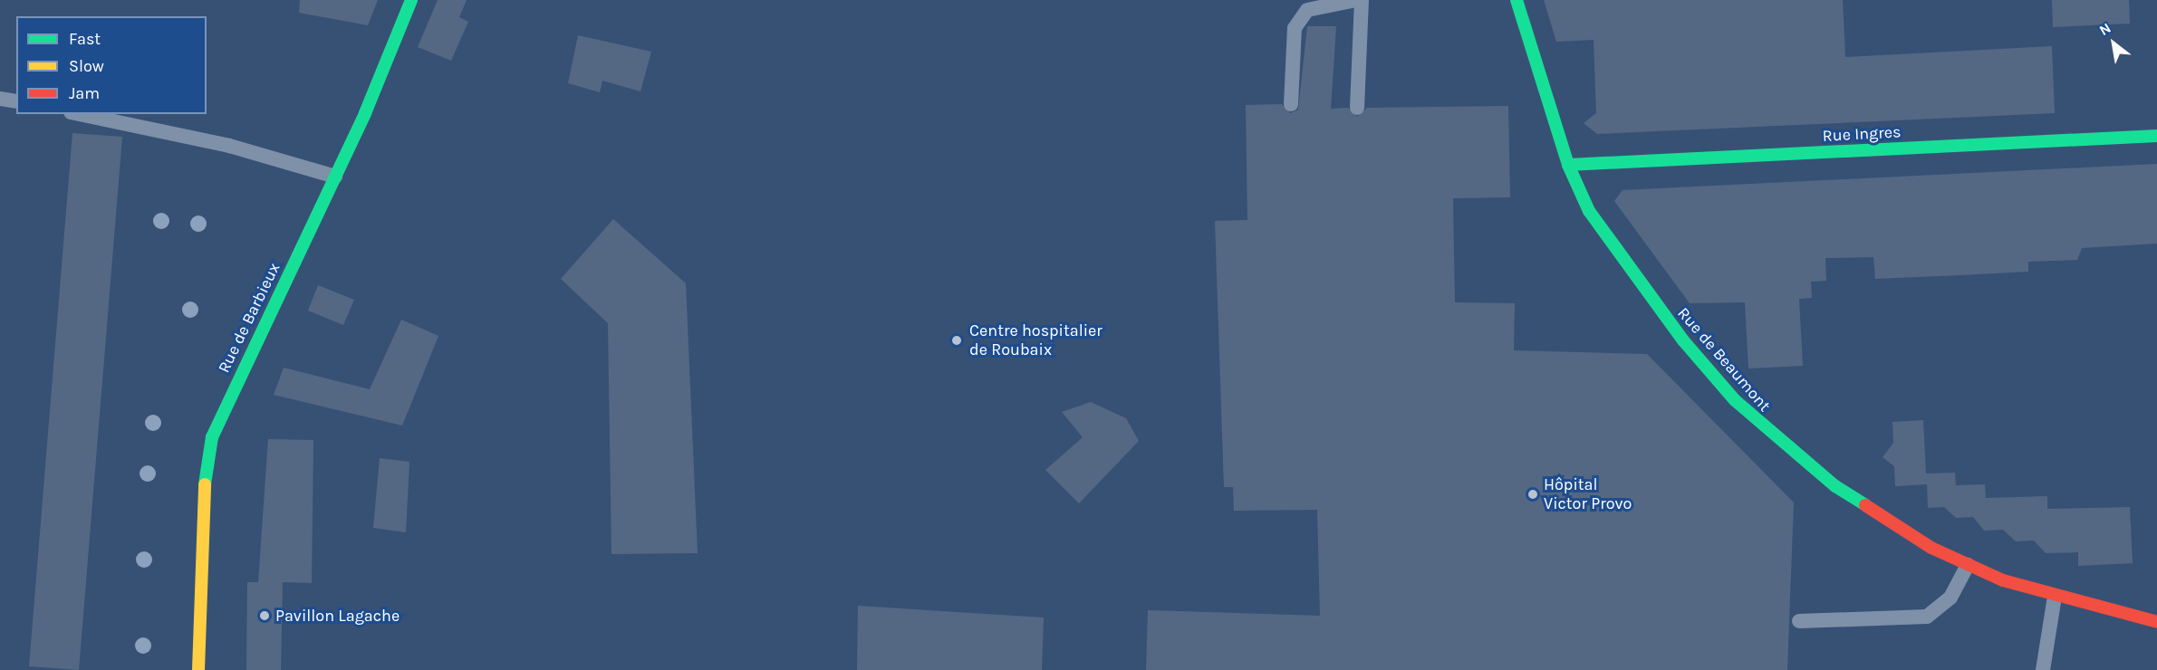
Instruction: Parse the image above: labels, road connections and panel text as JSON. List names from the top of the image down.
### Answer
{
  "streets": {
    "street": ["Rue Ingres", "Rue de Barbieux", "Rue de Beaumont"]
  },
  "crossings": [
    ["Rue Ingres", "Rue de Beaumont"]
  ],
  "places": ["Centre hospitalier de Roubaix", "Hôpital Victor Provo", "Pavillon Lagache"],
  "legend": ["Fast", "Slow", "Jam"],
  "north": "top left"
}
